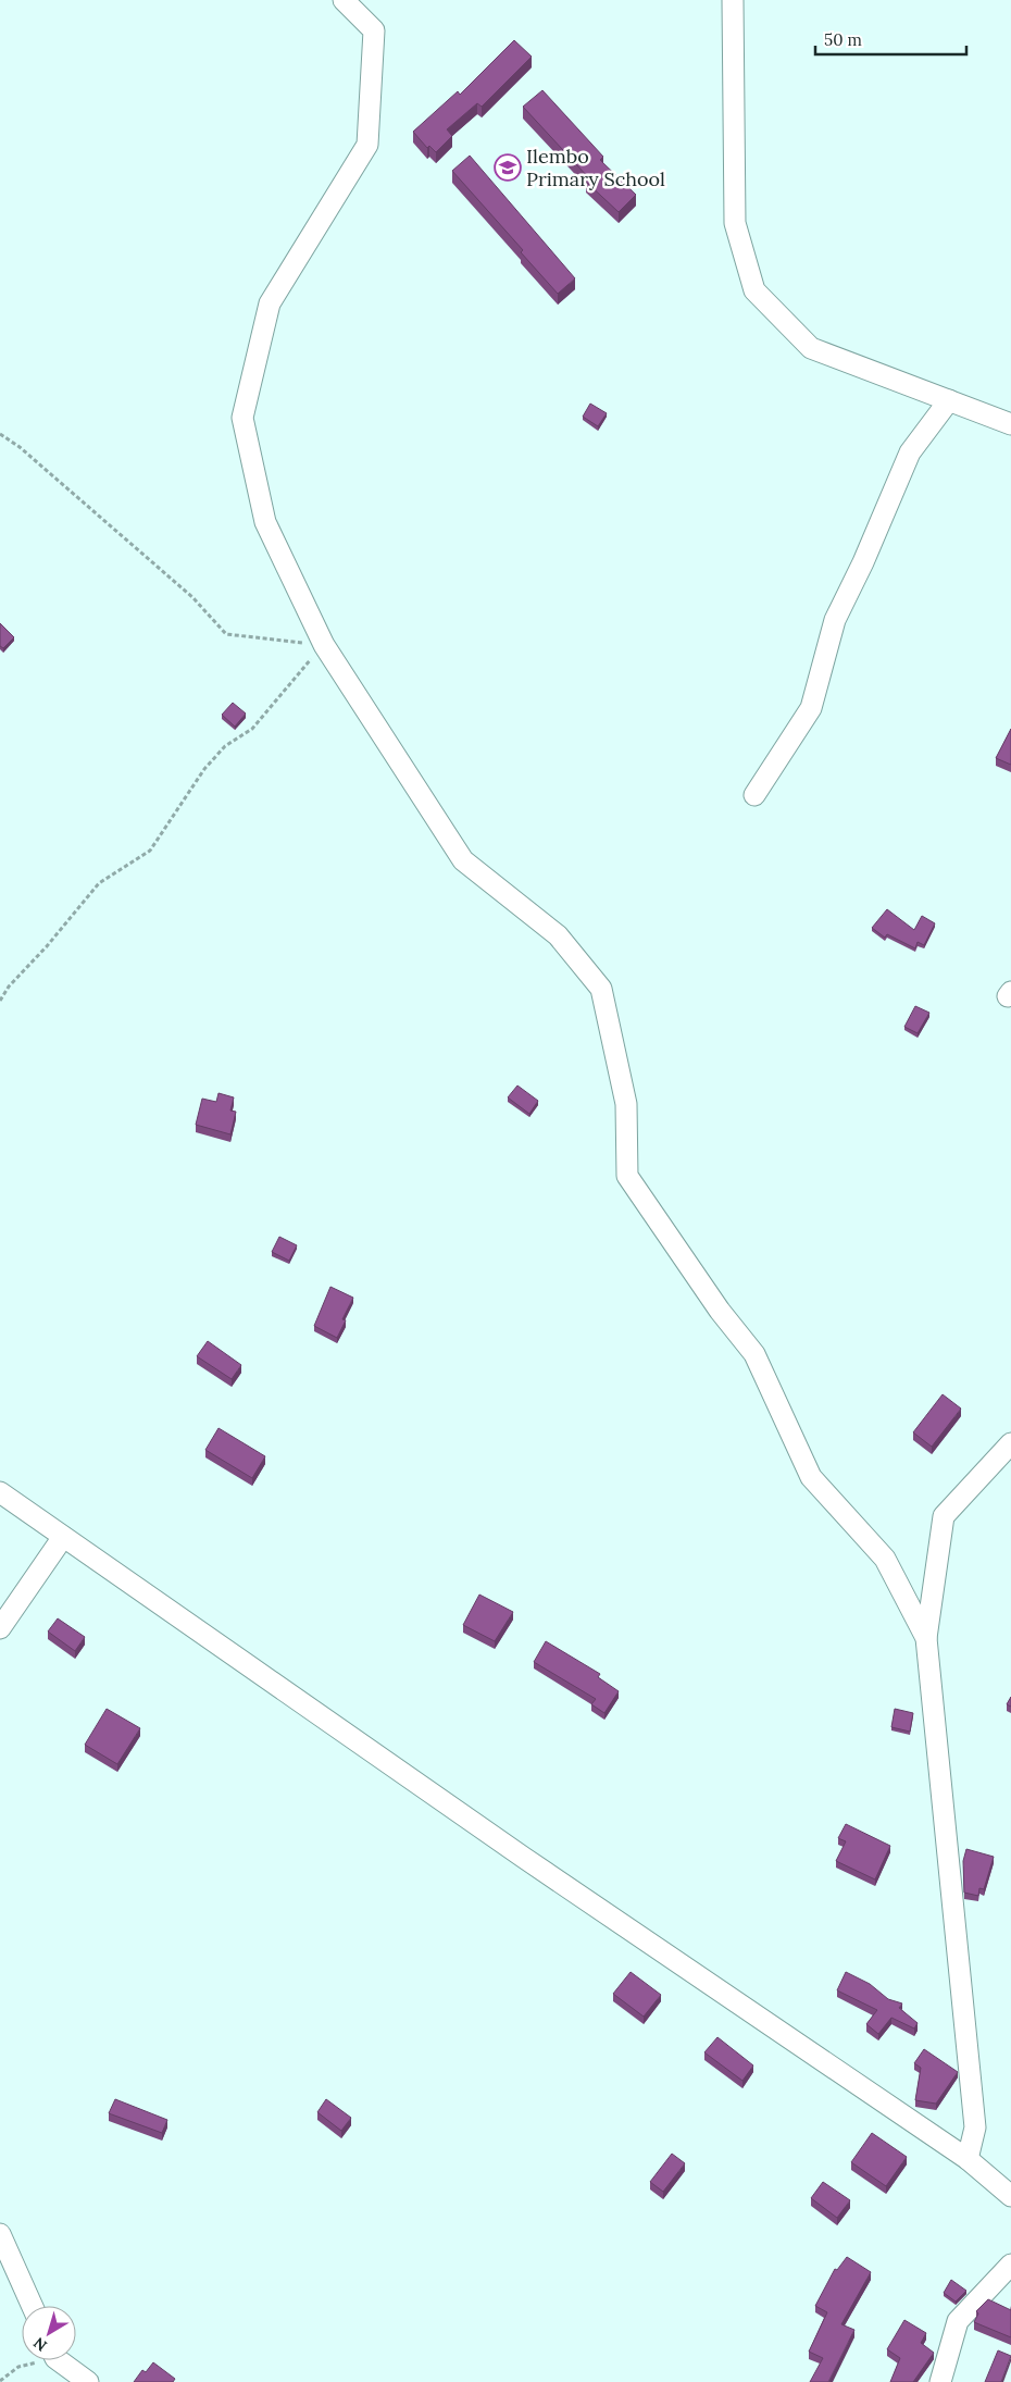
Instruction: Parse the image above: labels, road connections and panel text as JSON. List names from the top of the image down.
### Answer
{
  "places": {
    "school or university": ["Ilembo Primary School"]
  },
  "scale_bar": "50 m",
  "north": "bottom left"
}
